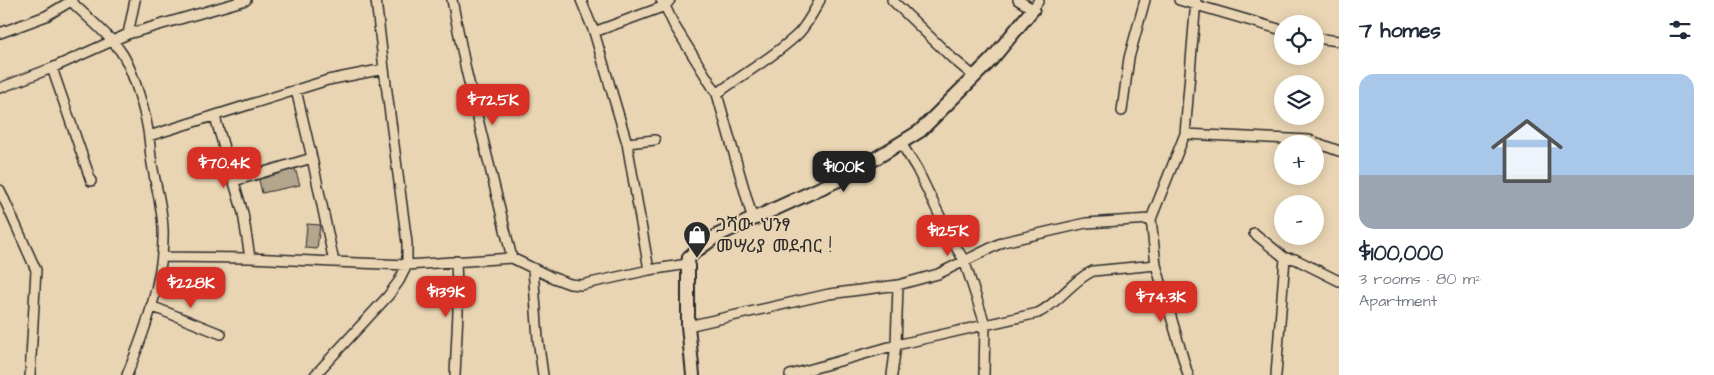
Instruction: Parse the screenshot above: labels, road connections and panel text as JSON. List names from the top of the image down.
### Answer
{
  "places": {
    "shop": ["ጋሻው ህንፃ መሣሪያ መደብር !"]
  },
  "page": {
    "heading": "7 homes",
    "map_buttons": ["+", "−"],
    "list": [
      {
        "name": "$100,000",
        "note": "3 rooms · 80 m² · Apartment"
      }
    ],
    "price": [
      "$72.5K",
      "$70.4K",
      "$100K",
      "$125K",
      "$228K",
      "$139K",
      "$74.3K"
    ]
  }
}
